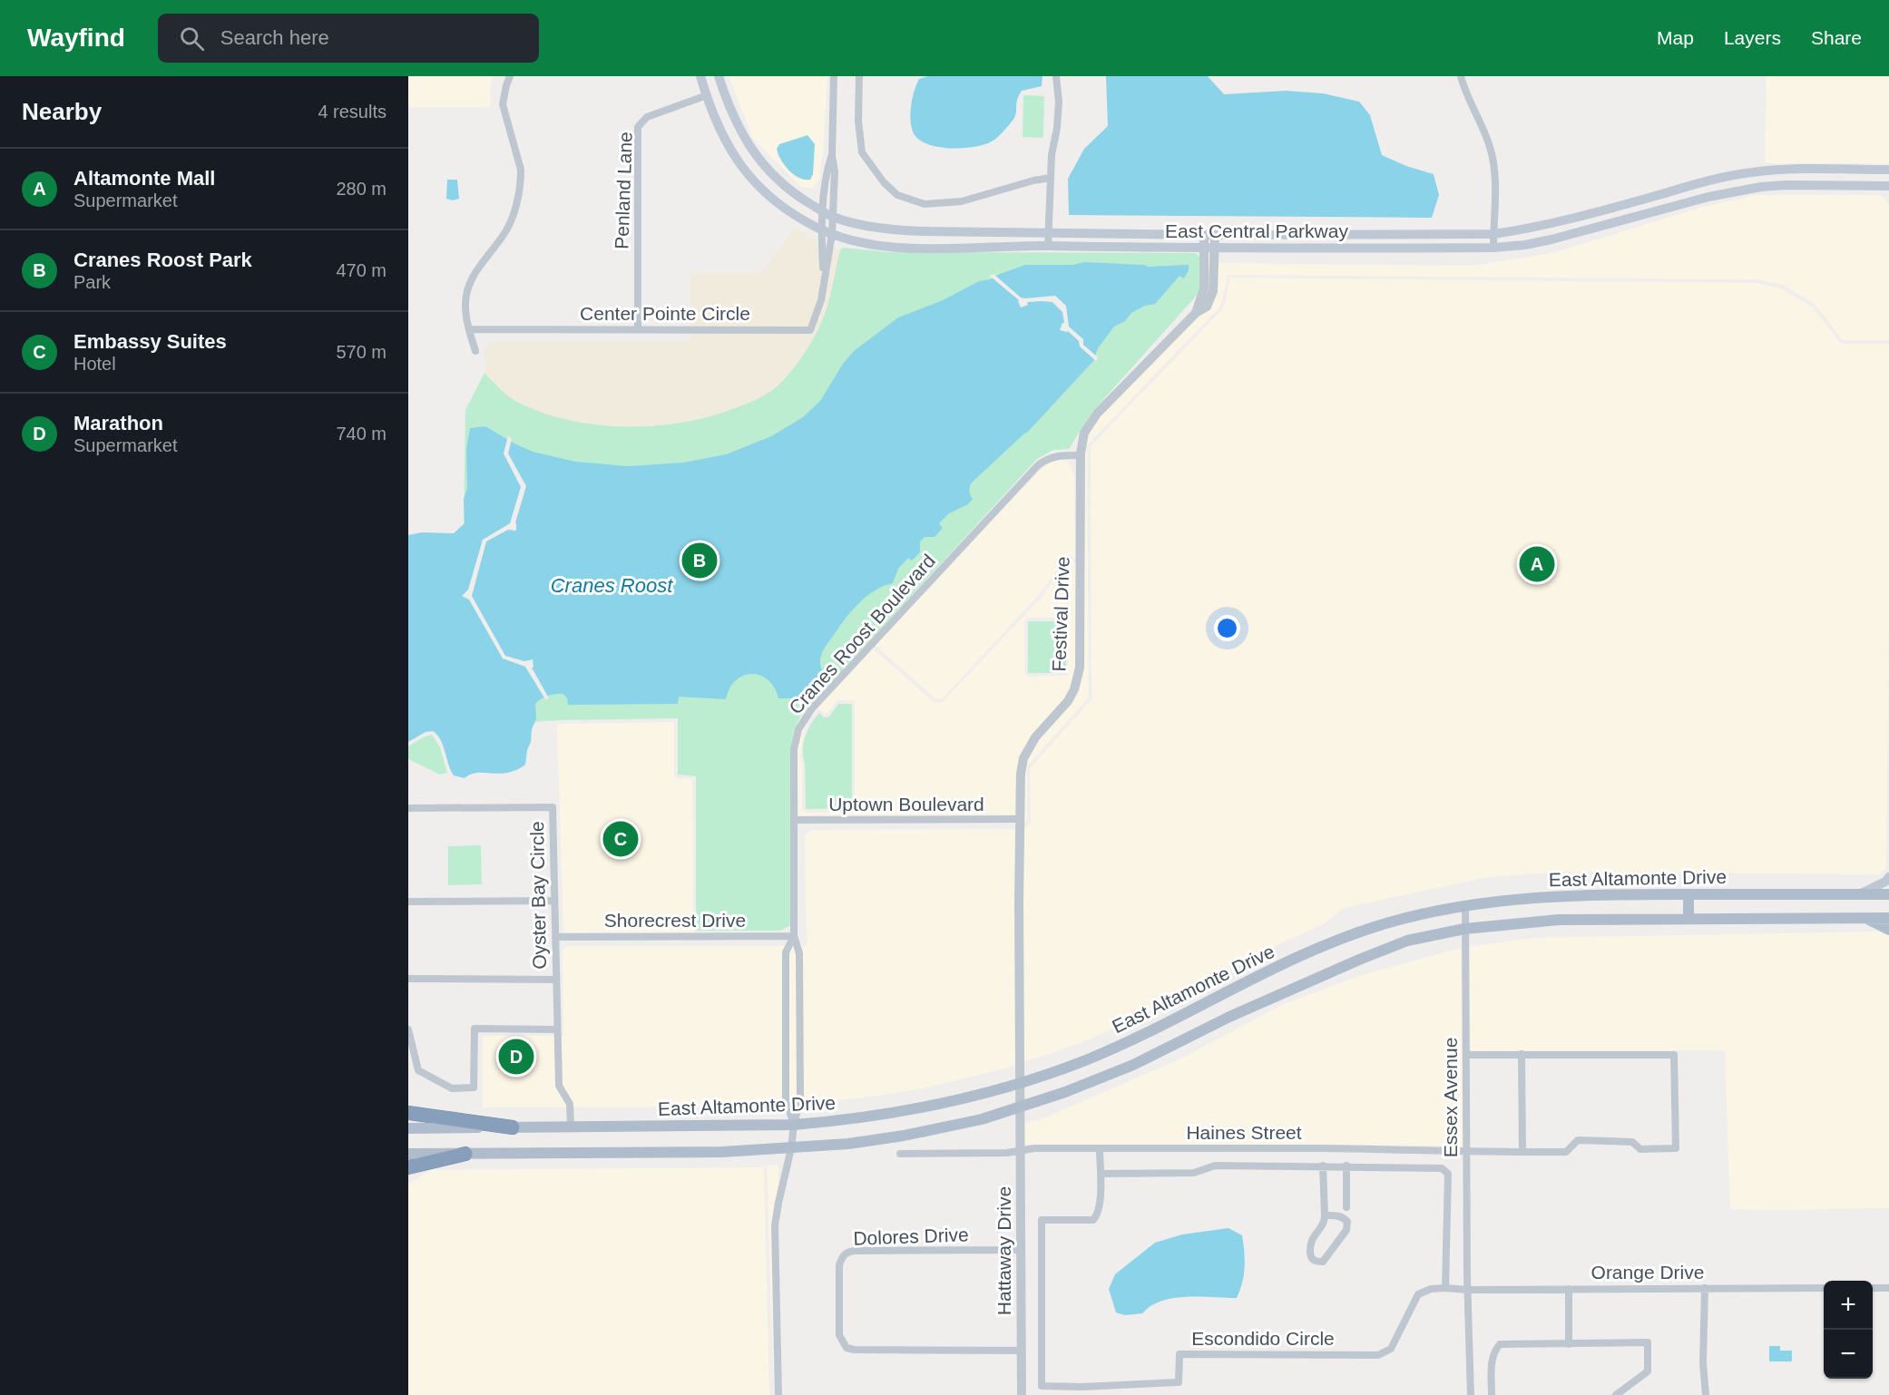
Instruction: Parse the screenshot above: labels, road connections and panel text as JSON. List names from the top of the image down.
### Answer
{
  "streets": {
    "main road": ["East Central Parkway", "East Altamonte Drive"],
    "street": [
      "Penland Lane",
      "Center Pointe Circle",
      "Festival Drive",
      "Cranes Roost Boulevard",
      "Uptown Boulevard",
      "Oyster Bay Circle",
      "Shorecrest Drive",
      "Essex Avenue",
      "Haines Street",
      "Dolores Drive",
      "Hattaway Drive",
      "Orange Drive",
      "Escondido Circle"
    ]
  },
  "crossings": [
    ["Penland Lane", "East Central Parkway"],
    ["Penland Lane", "Center Pointe Circle"],
    ["East Central Parkway", "Center Pointe Circle"],
    ["East Central Parkway", "Festival Drive"],
    ["Festival Drive", "Cranes Roost Boulevard"],
    ["Festival Drive", "Uptown Boulevard"],
    ["Festival Drive", "East Altamonte Drive"],
    ["Festival Drive", "Hattaway Drive"],
    ["Cranes Roost Boulevard", "Uptown Boulevard"],
    ["Cranes Roost Boulevard", "East Altamonte Drive"],
    ["Cranes Roost Boulevard", "Shorecrest Drive"],
    ["East Altamonte Drive", "Oyster Bay Circle"],
    ["East Altamonte Drive", "Essex Avenue"],
    ["Oyster Bay Circle", "Shorecrest Drive"],
    ["Essex Avenue", "Haines Street"],
    ["Essex Avenue", "Orange Drive"],
    ["Essex Avenue", "Escondido Circle"],
    ["Haines Street", "Hattaway Drive"],
    ["Haines Street", "Escondido Circle"],
    ["Dolores Drive", "Hattaway Drive"],
    ["Orange Drive", "Escondido Circle"]
  ],
  "water": ["Cranes Roost"],
  "page": {
    "header": "Wayfind",
    "search": "Search here",
    "nav": ["Map", "Layers", "Share"],
    "heading": ["Nearby", "4 results"],
    "list": [
      {
        "mark": "A",
        "name": "Altamonte Mall",
        "note": "Supermarket",
        "value": "280 m"
      },
      {
        "mark": "B",
        "name": "Cranes Roost Park",
        "note": "Park",
        "value": "470 m"
      },
      {
        "mark": "C",
        "name": "Embassy Suites",
        "note": "Hotel",
        "value": "570 m"
      },
      {
        "mark": "D",
        "name": "Marathon",
        "note": "Supermarket",
        "value": "740 m"
      }
    ],
    "pins": [
      "B",
      "A",
      "C",
      "D"
    ],
    "map_buttons": ["+", "−"]
  }
}
